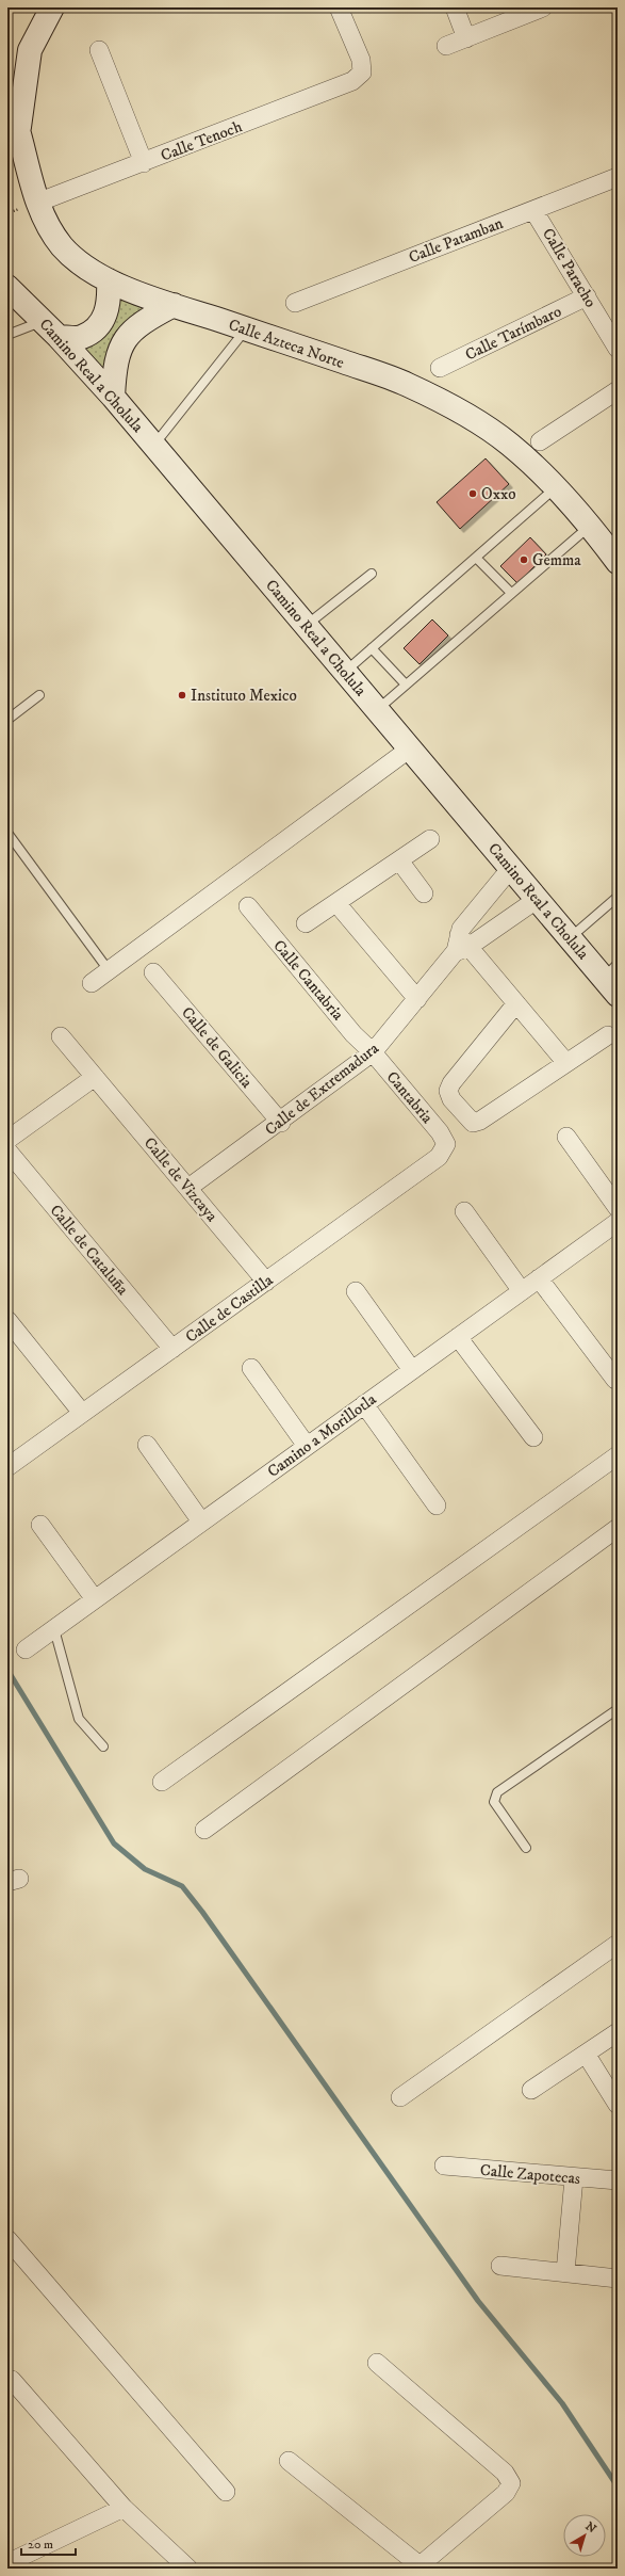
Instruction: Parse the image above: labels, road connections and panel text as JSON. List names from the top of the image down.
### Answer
{
  "streets": {
    "main road": ["Calle Azteca Norte", "Camino Real a Cholula"],
    "street": [
      "Calle Tenoch",
      "Calle Patamban",
      "Calle Paracho",
      "Calle Tarímbaro",
      "Calle Cantabria",
      "Calle de Galicia",
      "Calle de Extremadura",
      "Cantabria",
      "Calle de Vizcaya",
      "Calle de Cataluña",
      "Calle de Castilla",
      "Camino a Morillotla",
      "Calle Zapotecas"
    ]
  },
  "crossings": [
    ["Calle Tenoch", "Calle Azteca Norte"],
    ["Calle Patamban", "Calle Paracho"],
    ["Calle Paracho", "Calle Tarímbaro"],
    ["Camino Real a Cholula", "Calle de Extremadura"],
    ["Calle Cantabria", "Calle de Extremadura"],
    ["Calle Cantabria", "Cantabria"],
    ["Calle de Galicia", "Calle de Extremadura"],
    ["Calle de Extremadura", "Cantabria"],
    ["Calle de Extremadura", "Calle de Vizcaya"],
    ["Cantabria", "Calle de Castilla"],
    ["Calle de Vizcaya", "Calle de Castilla"],
    ["Calle de Cataluña", "Calle de Castilla"]
  ],
  "places": ["Oxxo", "Gemma", "Instituto Mexico"],
  "scale_bar": "20 m",
  "north": "top right"
}
